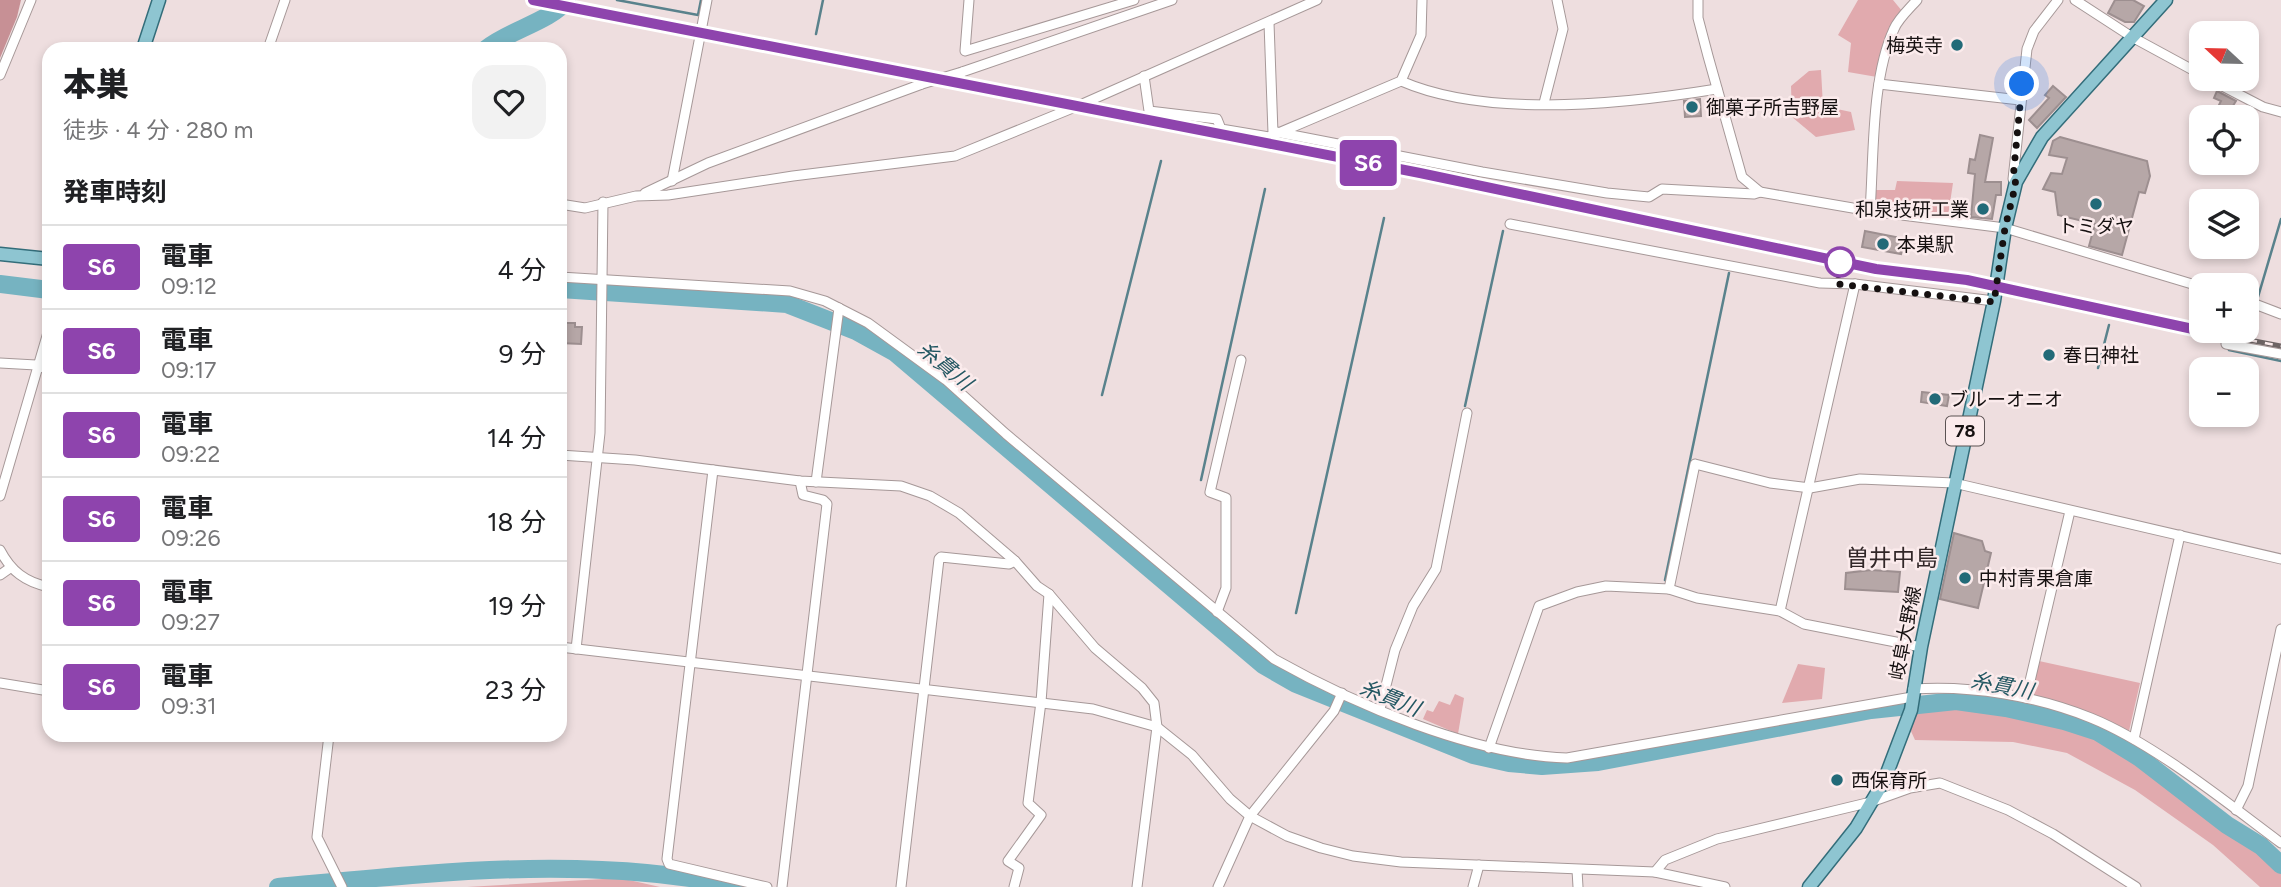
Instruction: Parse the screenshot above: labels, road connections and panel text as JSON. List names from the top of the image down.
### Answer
{
  "streets": {
    "main road": ["78", "岐阜大野線"]
  },
  "districts": ["曽井中島"],
  "water": ["糸貫川"],
  "places": [
    "梅英寺",
    "御菓子所吉野屋",
    "トミダヤ",
    "和泉技研工業",
    "本巣駅",
    "春日神社",
    "ブルーオニオ",
    "中村青果倉庫",
    "西保育所"
  ],
  "north": "left",
  "page": {
    "on_map": "S6",
    "map_buttons": ["+", "−"],
    "heading": [
      ["本巣", "徒歩 · 4 分 · 280 m"],
      "発車時刻"
    ],
    "list": [
      {
        "mark": "S6",
        "name": "電車",
        "note": "09:12",
        "value": "4 分"
      },
      {
        "mark": "S6",
        "name": "電車",
        "note": "09:17",
        "value": "9 分"
      },
      {
        "mark": "S6",
        "name": "電車",
        "note": "09:22",
        "value": "14 分"
      },
      {
        "mark": "S6",
        "name": "電車",
        "note": "09:26",
        "value": "18 分"
      },
      {
        "mark": "S6",
        "name": "電車",
        "note": "09:27",
        "value": "19 分"
      },
      {
        "mark": "S6",
        "name": "電車",
        "note": "09:31",
        "value": "23 分"
      }
    ]
  }
}
